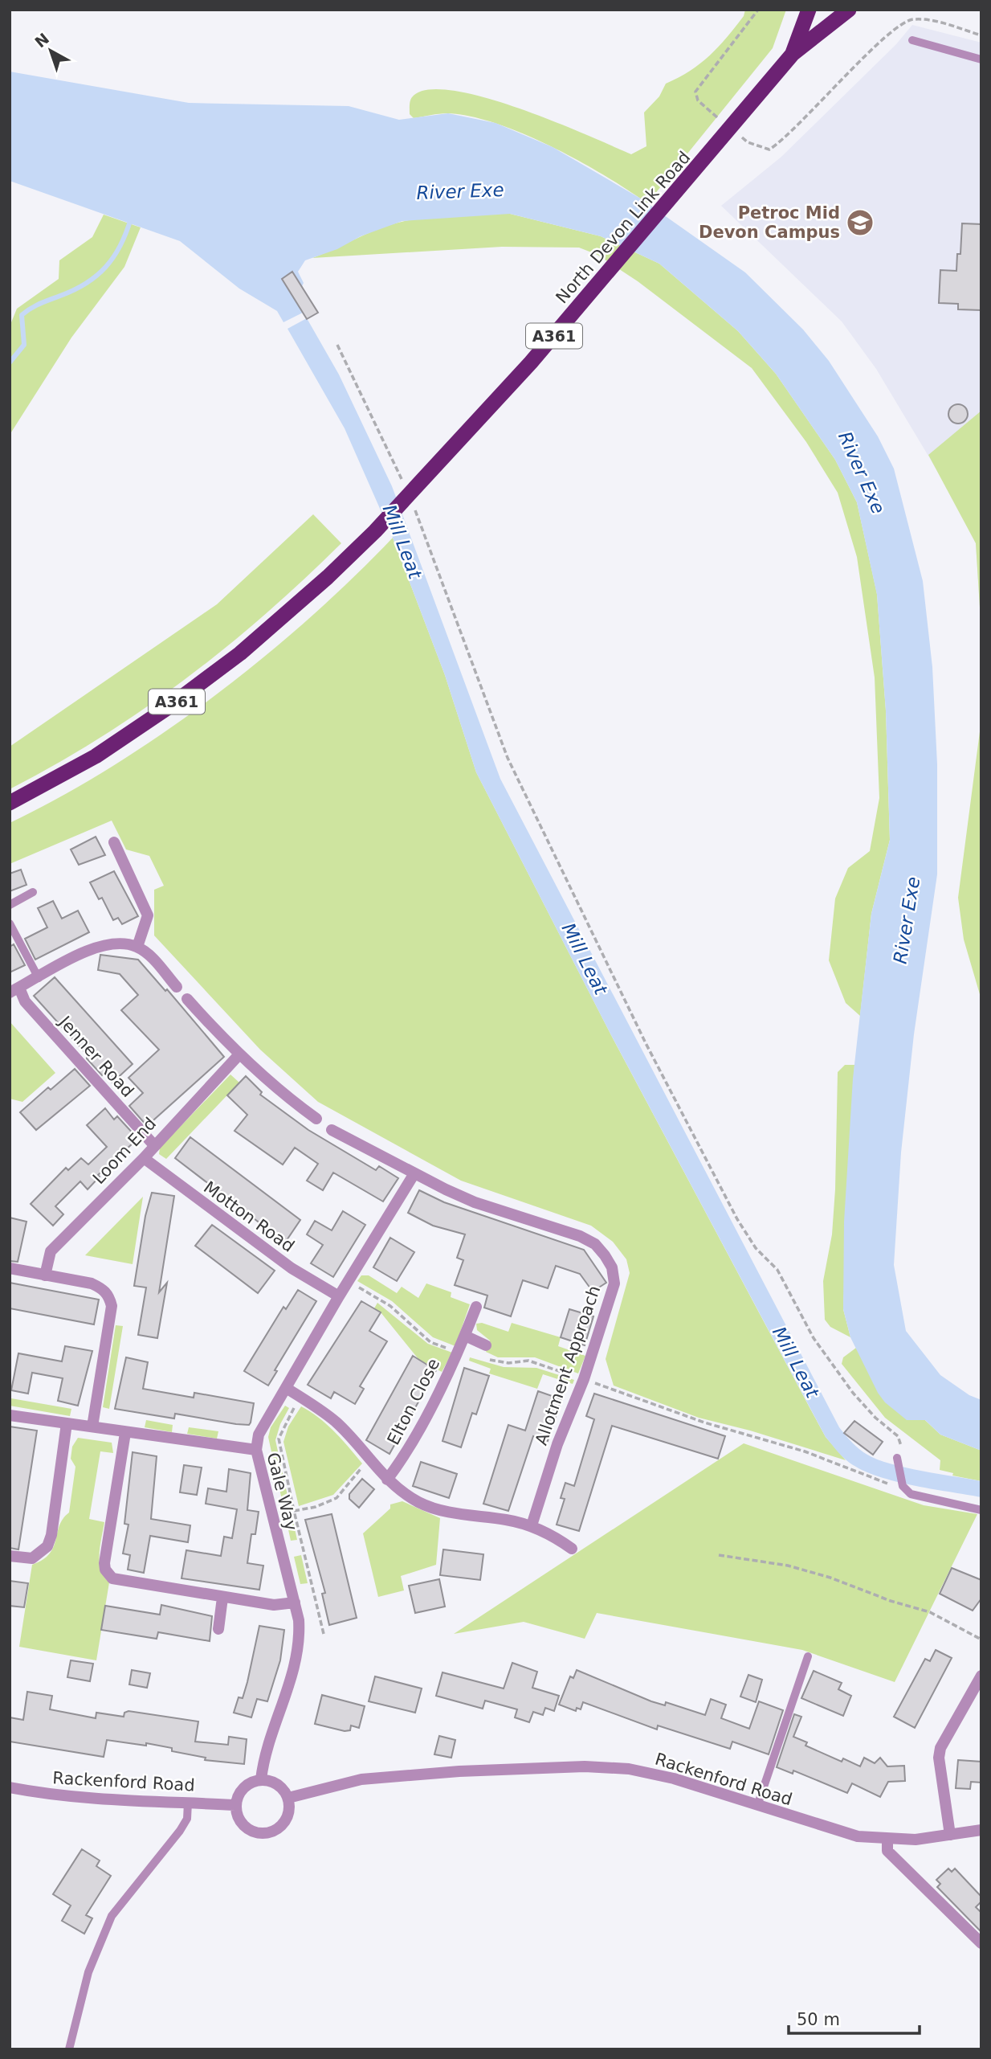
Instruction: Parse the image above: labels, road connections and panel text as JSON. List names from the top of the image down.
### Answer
{
  "streets": {
    "highway": ["North Devon Link Road", "A361"],
    "street": [
      "Jenner Road",
      "Loom End",
      "Motton Road",
      "Allotment Approach",
      "Elton Close",
      "Gale Way",
      "Rackenford Road"
    ]
  },
  "crossings": [
    ["Jenner Road", "Loom End"],
    ["Loom End", "Motton Road"],
    ["Gale Way", "Rackenford Road"]
  ],
  "water": ["River Exe", "Mill Leat"],
  "places": {
    "school or university": ["Petroc Mid Devon Campus"]
  },
  "scale_bar": "50 m",
  "north": "top left"
}
